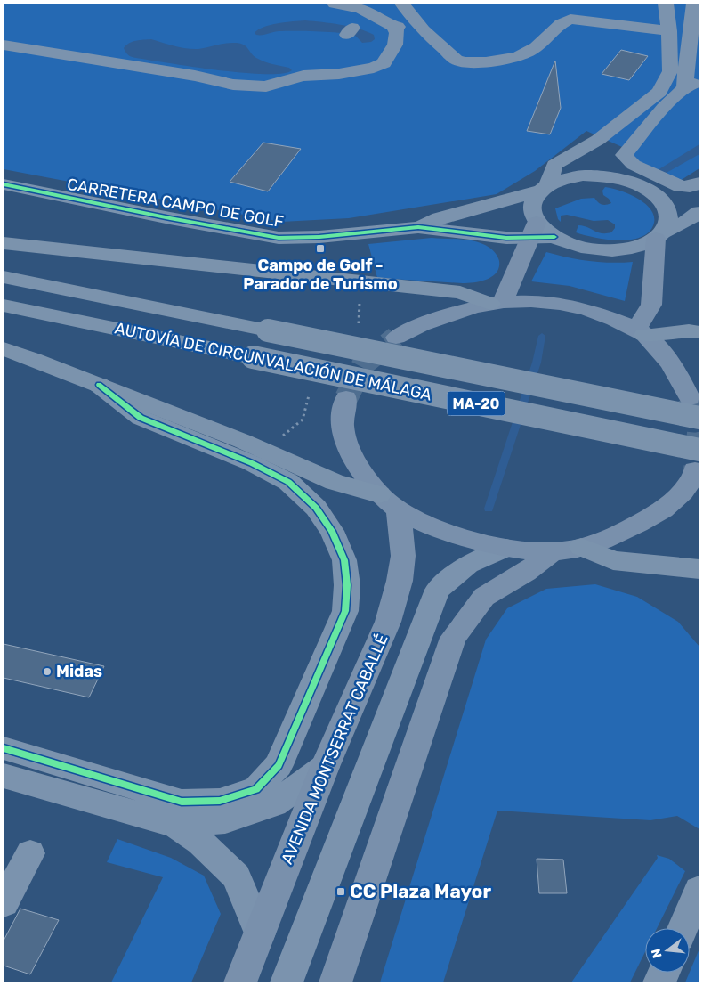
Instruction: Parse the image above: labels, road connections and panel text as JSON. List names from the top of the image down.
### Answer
{
  "streets": {
    "highway": ["AUTOVÍA DE CIRCUNVALACIÓN DE MÁLAGA", "MA-20"],
    "main road": ["AVENIDA MONTSERRAT CABALLÉ"],
    "street": ["CARRETERA CAMPO DE GOLF"]
  },
  "places": {
    "transit": ["Campo de Golf - Parador de Turismo", "CC Plaza Mayor"],
    "other": ["Midas"]
  },
  "north": "left"
}
